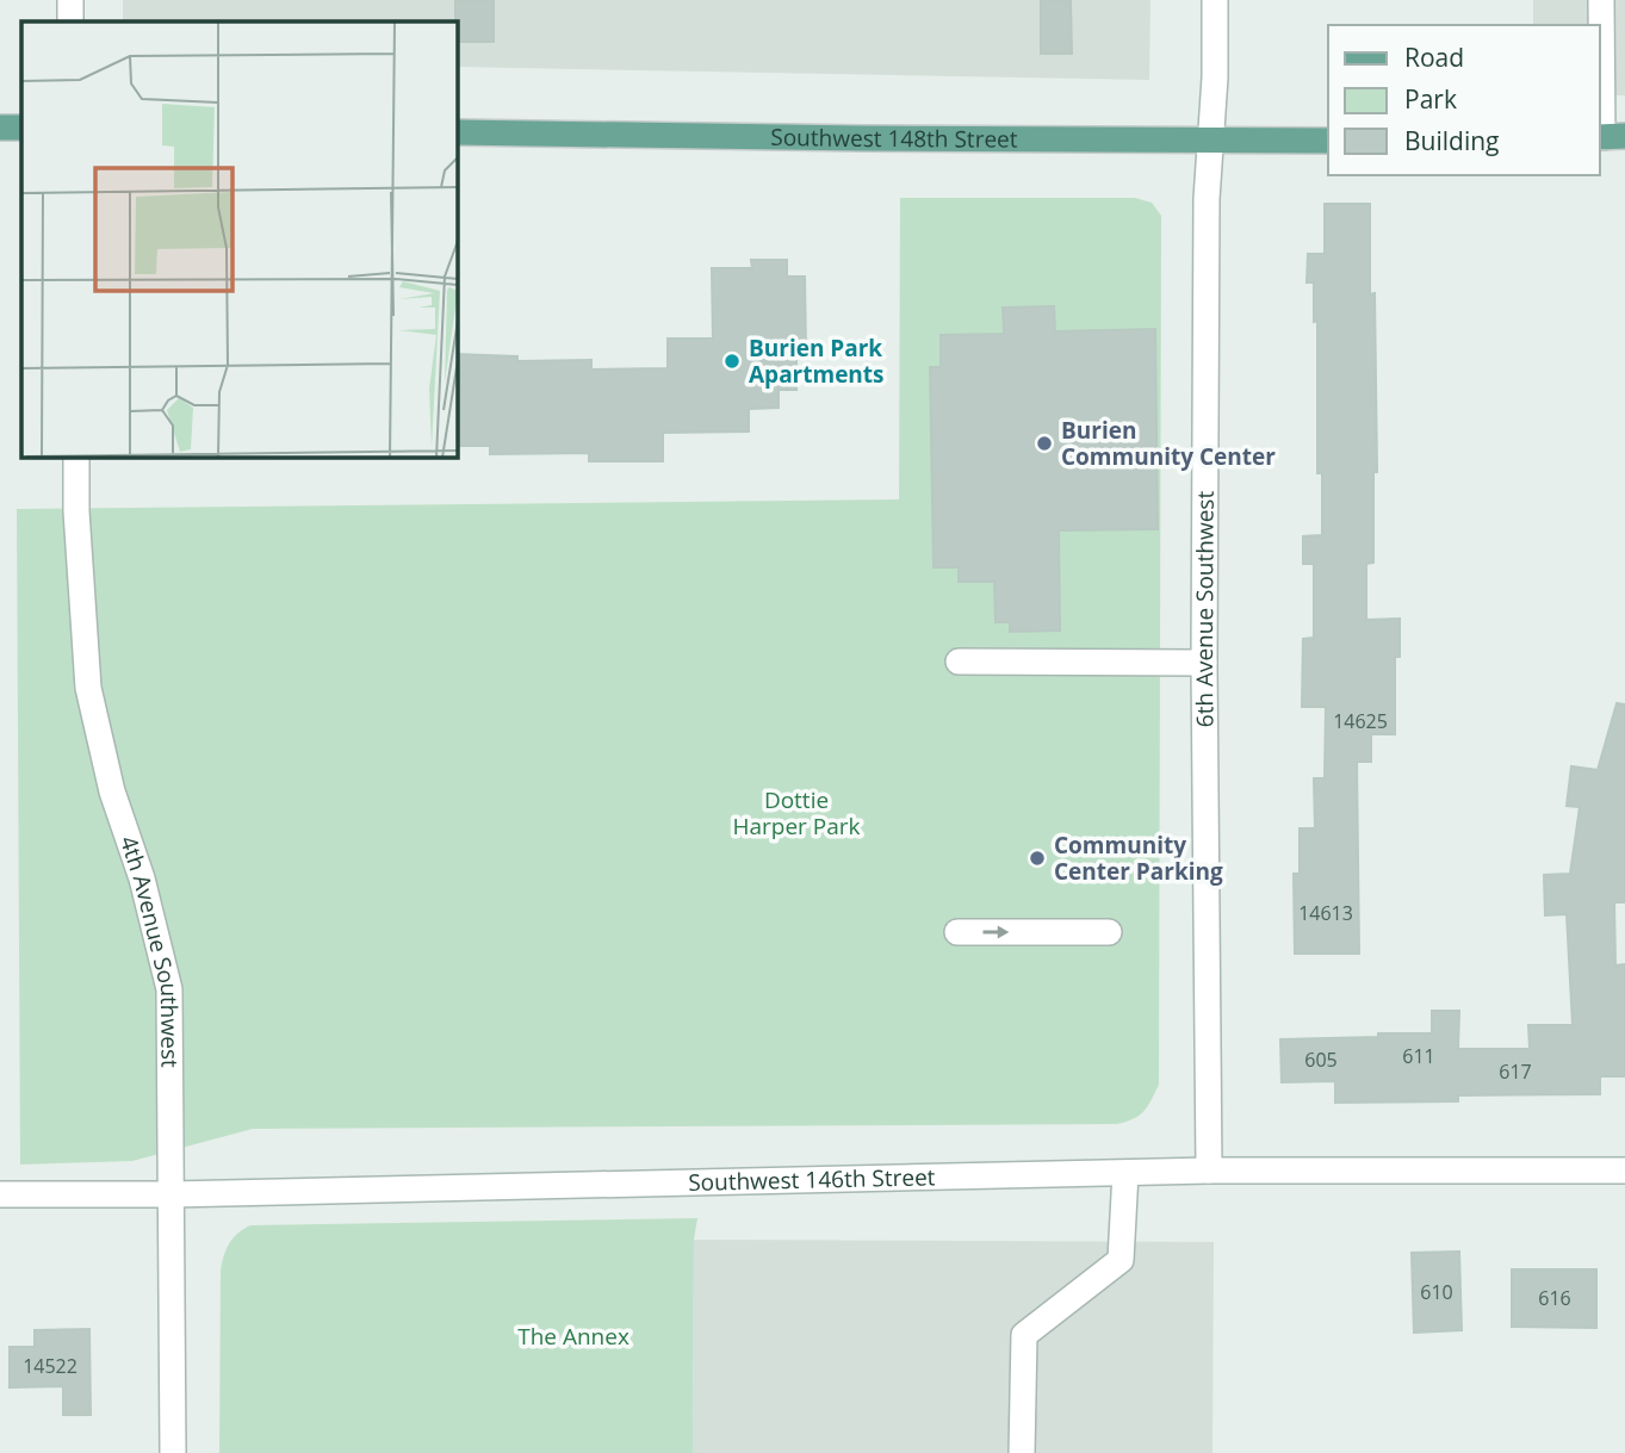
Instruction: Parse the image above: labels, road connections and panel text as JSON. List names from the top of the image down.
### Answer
{
  "streets": {
    "main road": ["Southwest 148th Street"],
    "street": ["6th Avenue Southwest", "4th Avenue Southwest", "Southwest 146th Street"]
  },
  "crossings": [
    ["Southwest 148th Street", "6th Avenue Southwest"],
    ["6th Avenue Southwest", "Southwest 146th Street"],
    ["4th Avenue Southwest", "Southwest 146th Street"]
  ],
  "parks": ["Dottie Harper Park", "The Annex"],
  "places": ["Burien Park Apartments", "Burien Community Center", "Community Center Parking"],
  "house_numbers": [
    "14625",
    "14613",
    "611",
    "605",
    "617",
    "610",
    "616",
    "14522"
  ],
  "legend": ["Road", "Park", "Building"]
}
